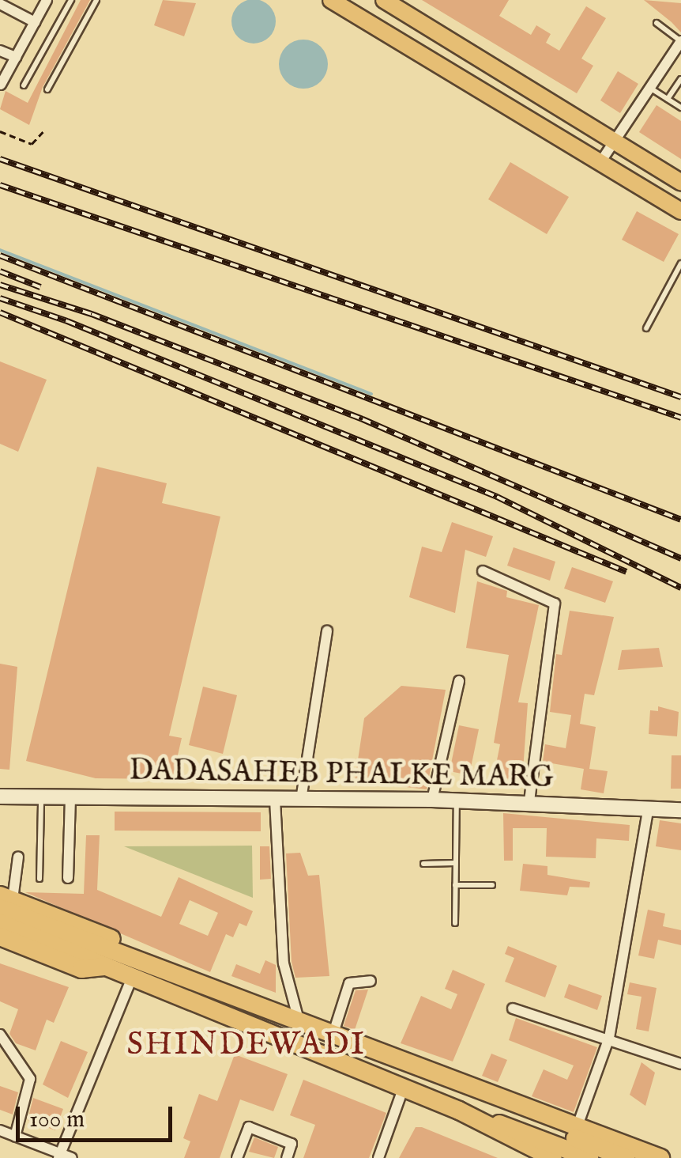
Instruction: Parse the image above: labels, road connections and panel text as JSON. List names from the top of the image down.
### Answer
{
  "streets": {
    "street": ["DADASAHEB PHALKE MARG"]
  },
  "districts": ["SHINDEWADI"],
  "scale_bar": "100 m"
}
